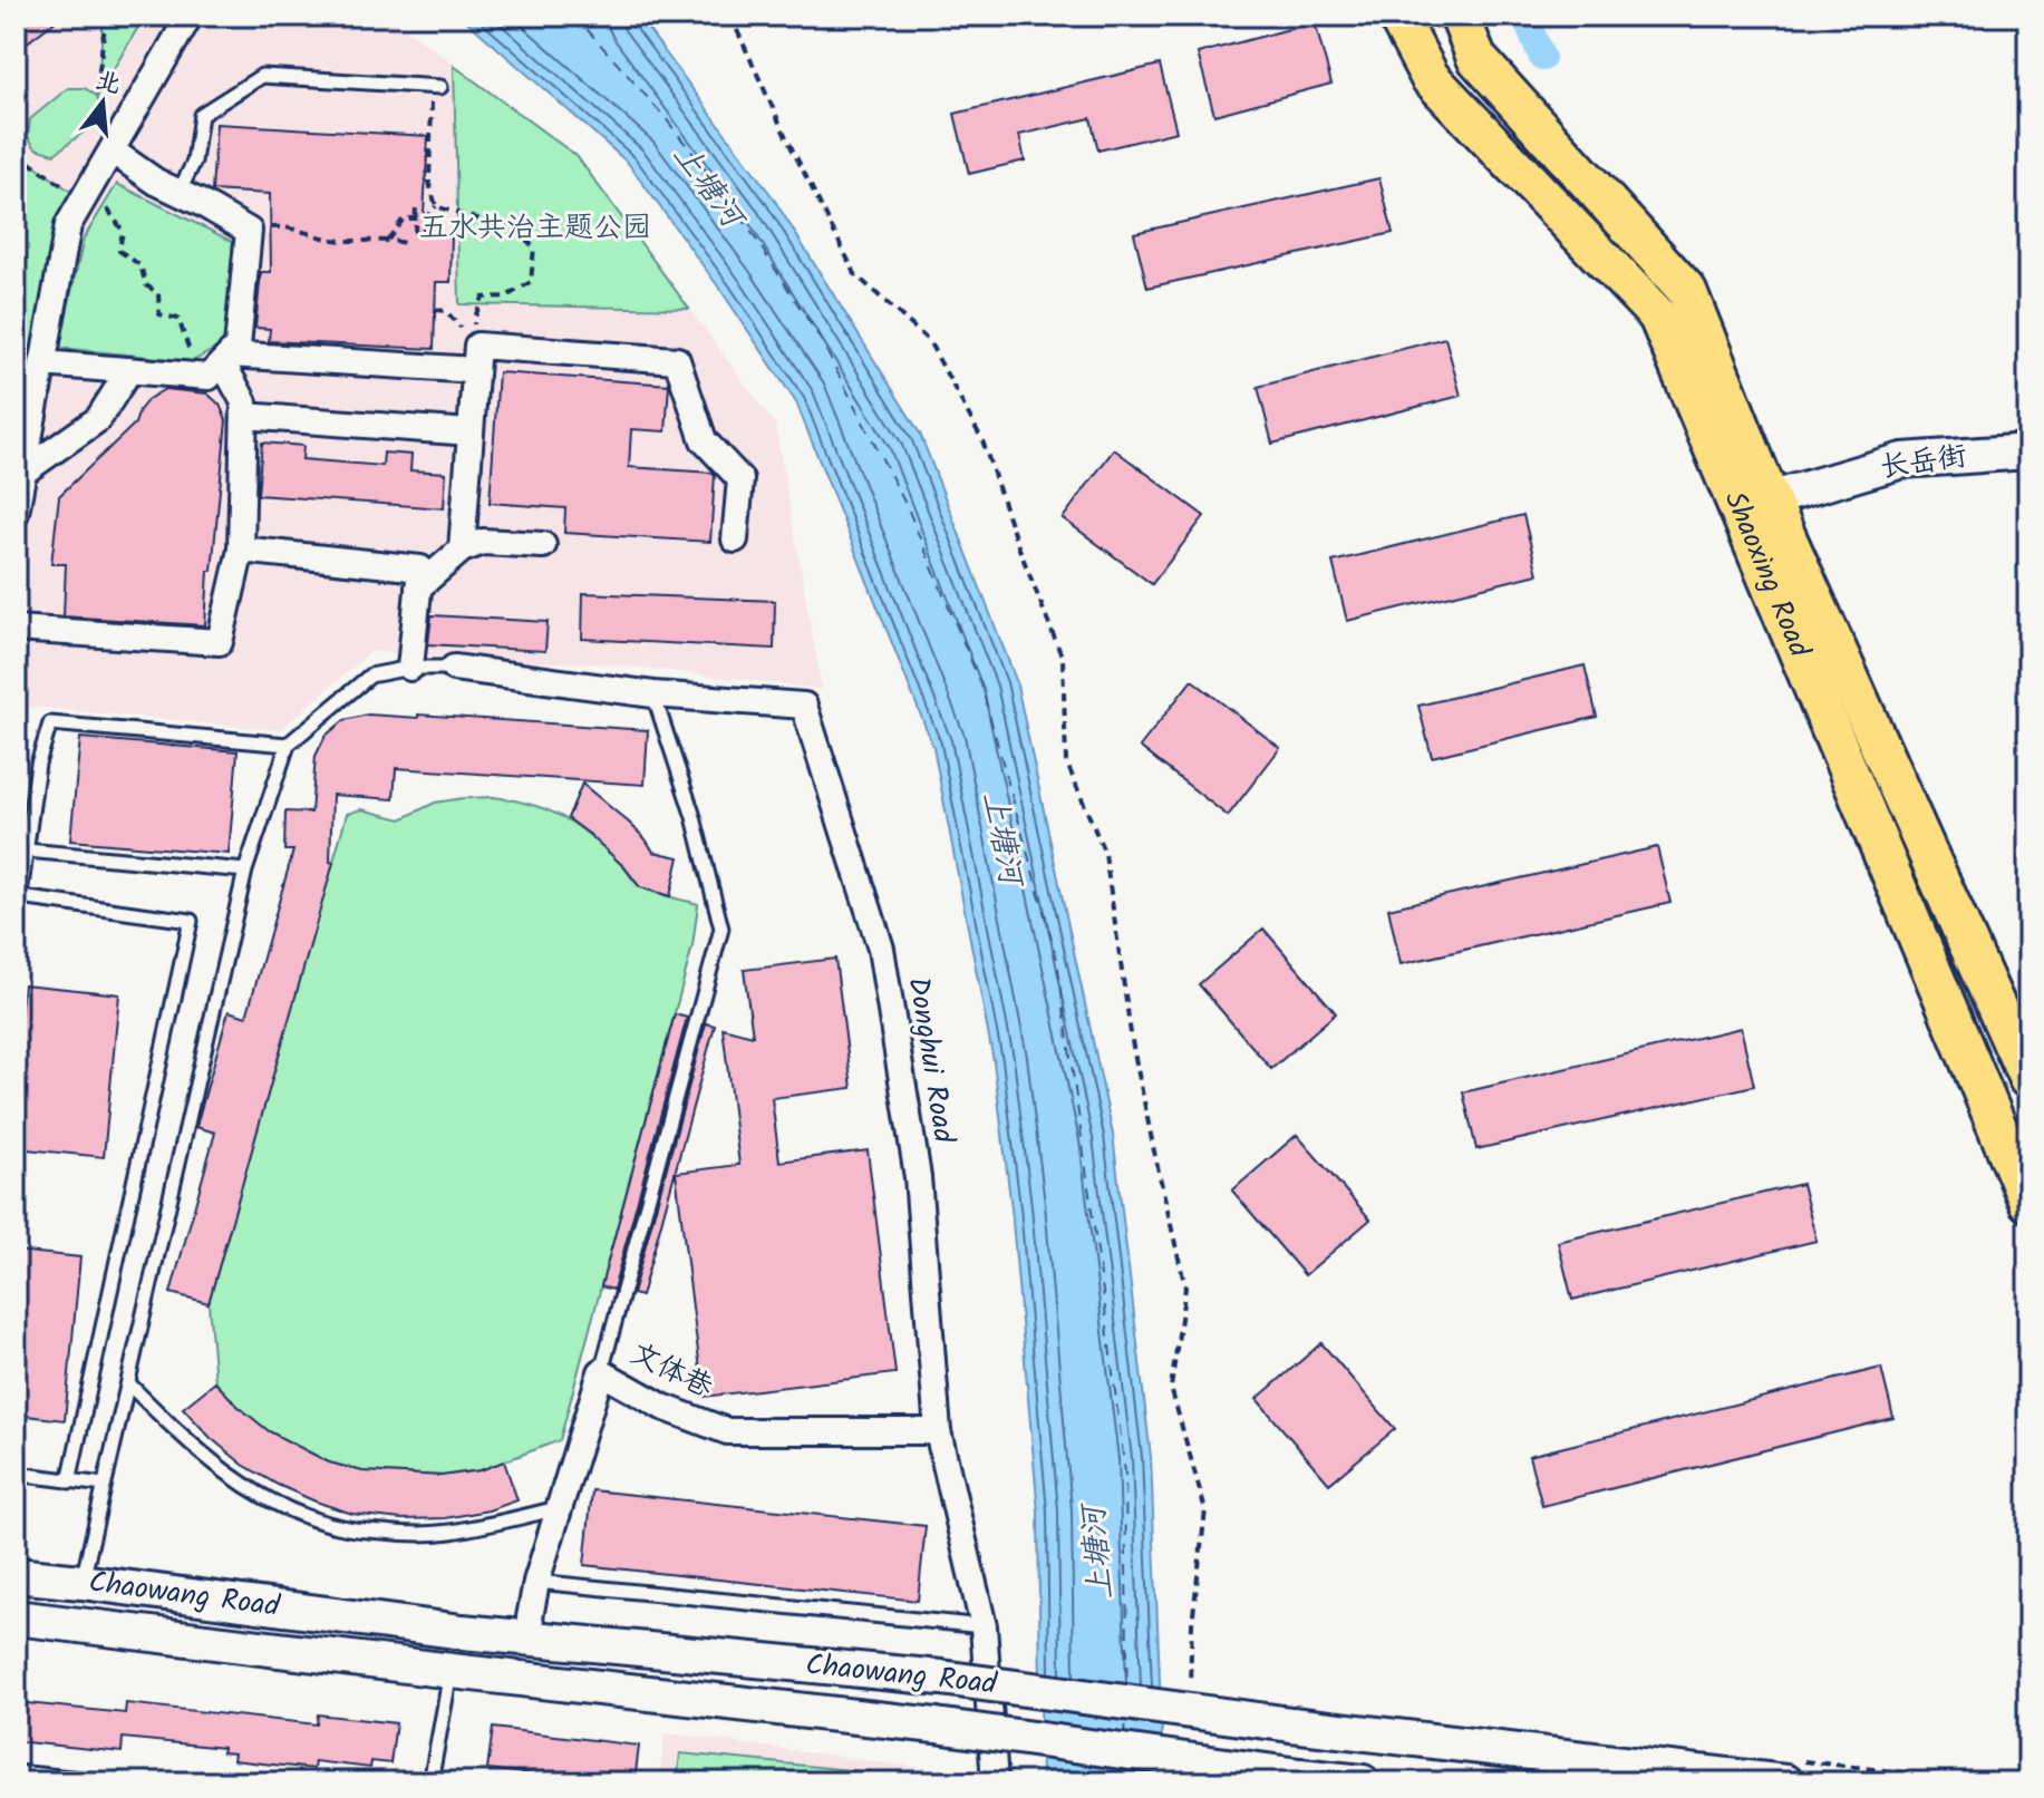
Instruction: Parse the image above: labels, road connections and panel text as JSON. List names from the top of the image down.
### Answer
{
  "streets": {
    "main road": ["长岳街", "Shaoxing Road", "Chaowang Road"],
    "street": ["Donghui Road", "文体巷"]
  },
  "crossings": [
    ["长岳街", "Shaoxing Road"],
    ["Donghui Road", "文体巷"],
    ["文体巷", "Chaowang Road"]
  ],
  "water": ["上塘河"],
  "parks": ["五水共治主题公园"],
  "north": "top"
}
